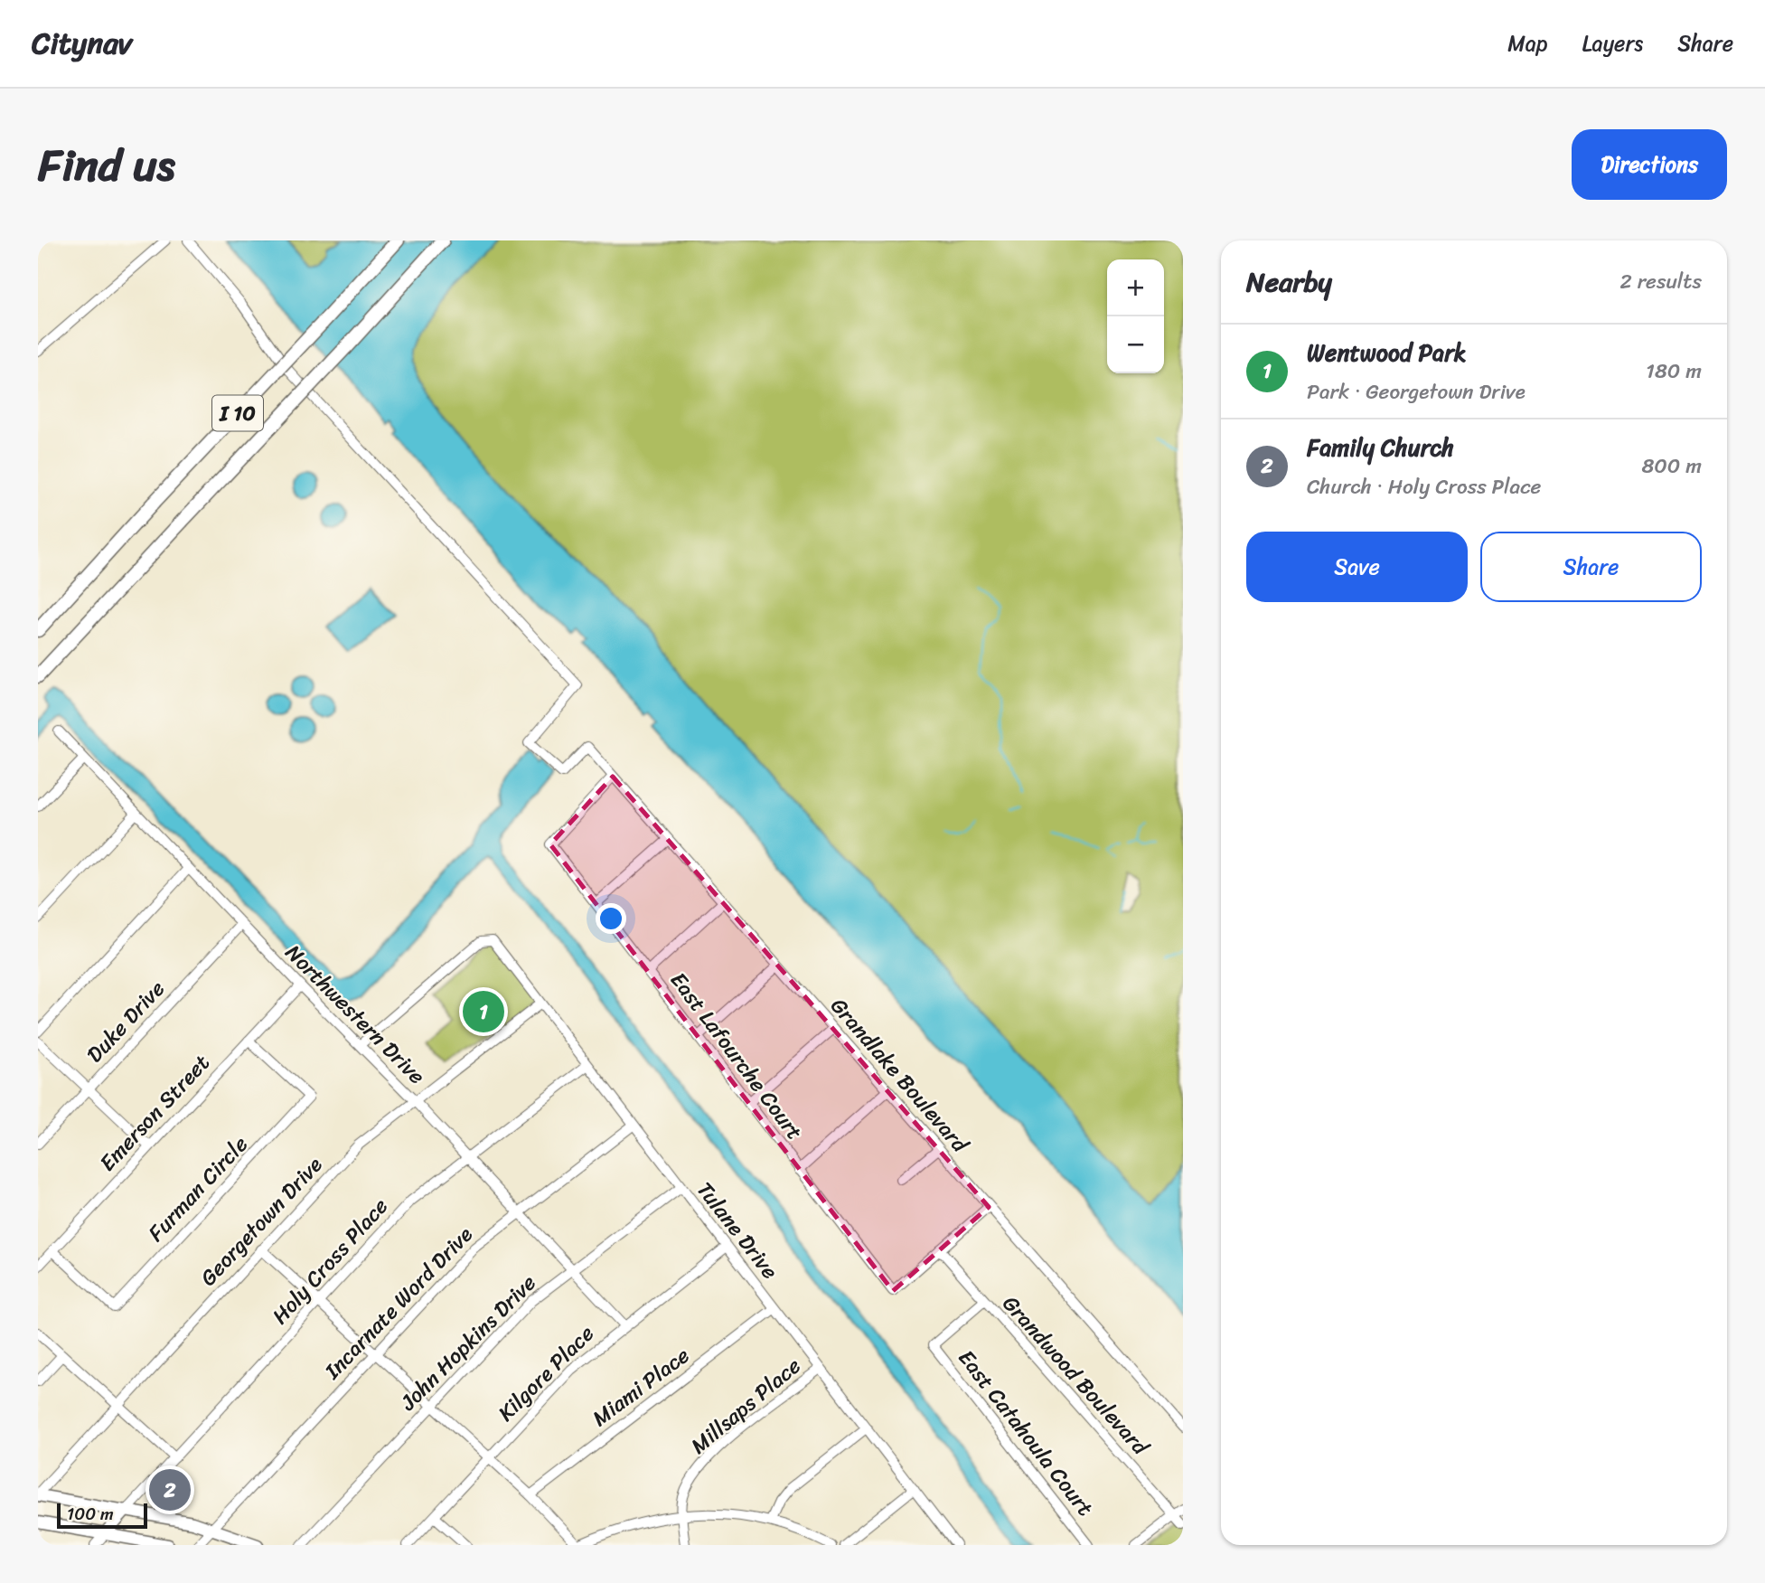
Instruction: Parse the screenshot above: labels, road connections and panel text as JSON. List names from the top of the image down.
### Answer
{
  "streets": {
    "highway": ["I 10"],
    "street": [
      "Northwestern Drive",
      "Duke Drive",
      "East Lafourche Court",
      "Grandlake Boulevard",
      "Emerson Street",
      "Furman Circle",
      "Georgetown Drive",
      "Tulane Drive",
      "Holy Cross Place",
      "Incarnate Word Drive",
      "John Hopkins Drive",
      "Kilgore Place",
      "Grandwood Boulevard",
      "Miami Place",
      "Millsaps Place",
      "East Catahoula Court"
    ]
  },
  "crossings": [
    ["Northwestern Drive", "Duke Drive"],
    ["Northwestern Drive", "Emerson Street"],
    ["Northwestern Drive", "Georgetown Drive"],
    ["Northwestern Drive", "Tulane Drive"],
    ["Northwestern Drive", "Holy Cross Place"],
    ["Northwestern Drive", "Incarnate Word Drive"],
    ["Northwestern Drive", "John Hopkins Drive"],
    ["Northwestern Drive", "Kilgore Place"],
    ["East Lafourche Court", "Grandlake Boulevard"],
    ["East Lafourche Court", "Grandwood Boulevard"],
    ["Emerson Street", "Furman Circle"],
    ["Georgetown Drive", "Tulane Drive"],
    ["Tulane Drive", "Holy Cross Place"],
    ["Tulane Drive", "Incarnate Word Drive"],
    ["Tulane Drive", "John Hopkins Drive"],
    ["Tulane Drive", "Kilgore Place"],
    ["Tulane Drive", "Miami Place"],
    ["Tulane Drive", "Millsaps Place"],
    ["Grandwood Boulevard", "East Catahoula Court"]
  ],
  "scale_bar": "100 m",
  "page": {
    "header": "Citynav",
    "nav": ["Map", "Layers", "Share"],
    "title": "Find us",
    "buttons": [
      "Directions",
      ["Save", "Share"]
    ],
    "heading": ["Nearby", "2 results"],
    "map_buttons": ["+", "−"],
    "list": [
      {
        "mark": "1",
        "name": "Wentwood Park",
        "note": "Park · Georgetown Drive",
        "value": "180 m"
      },
      {
        "mark": "2",
        "name": "Family Church",
        "note": "Church · Holy Cross Place",
        "value": "800 m"
      }
    ],
    "pins": ["1", "2"],
    "scale": "100 m"
  }
}
